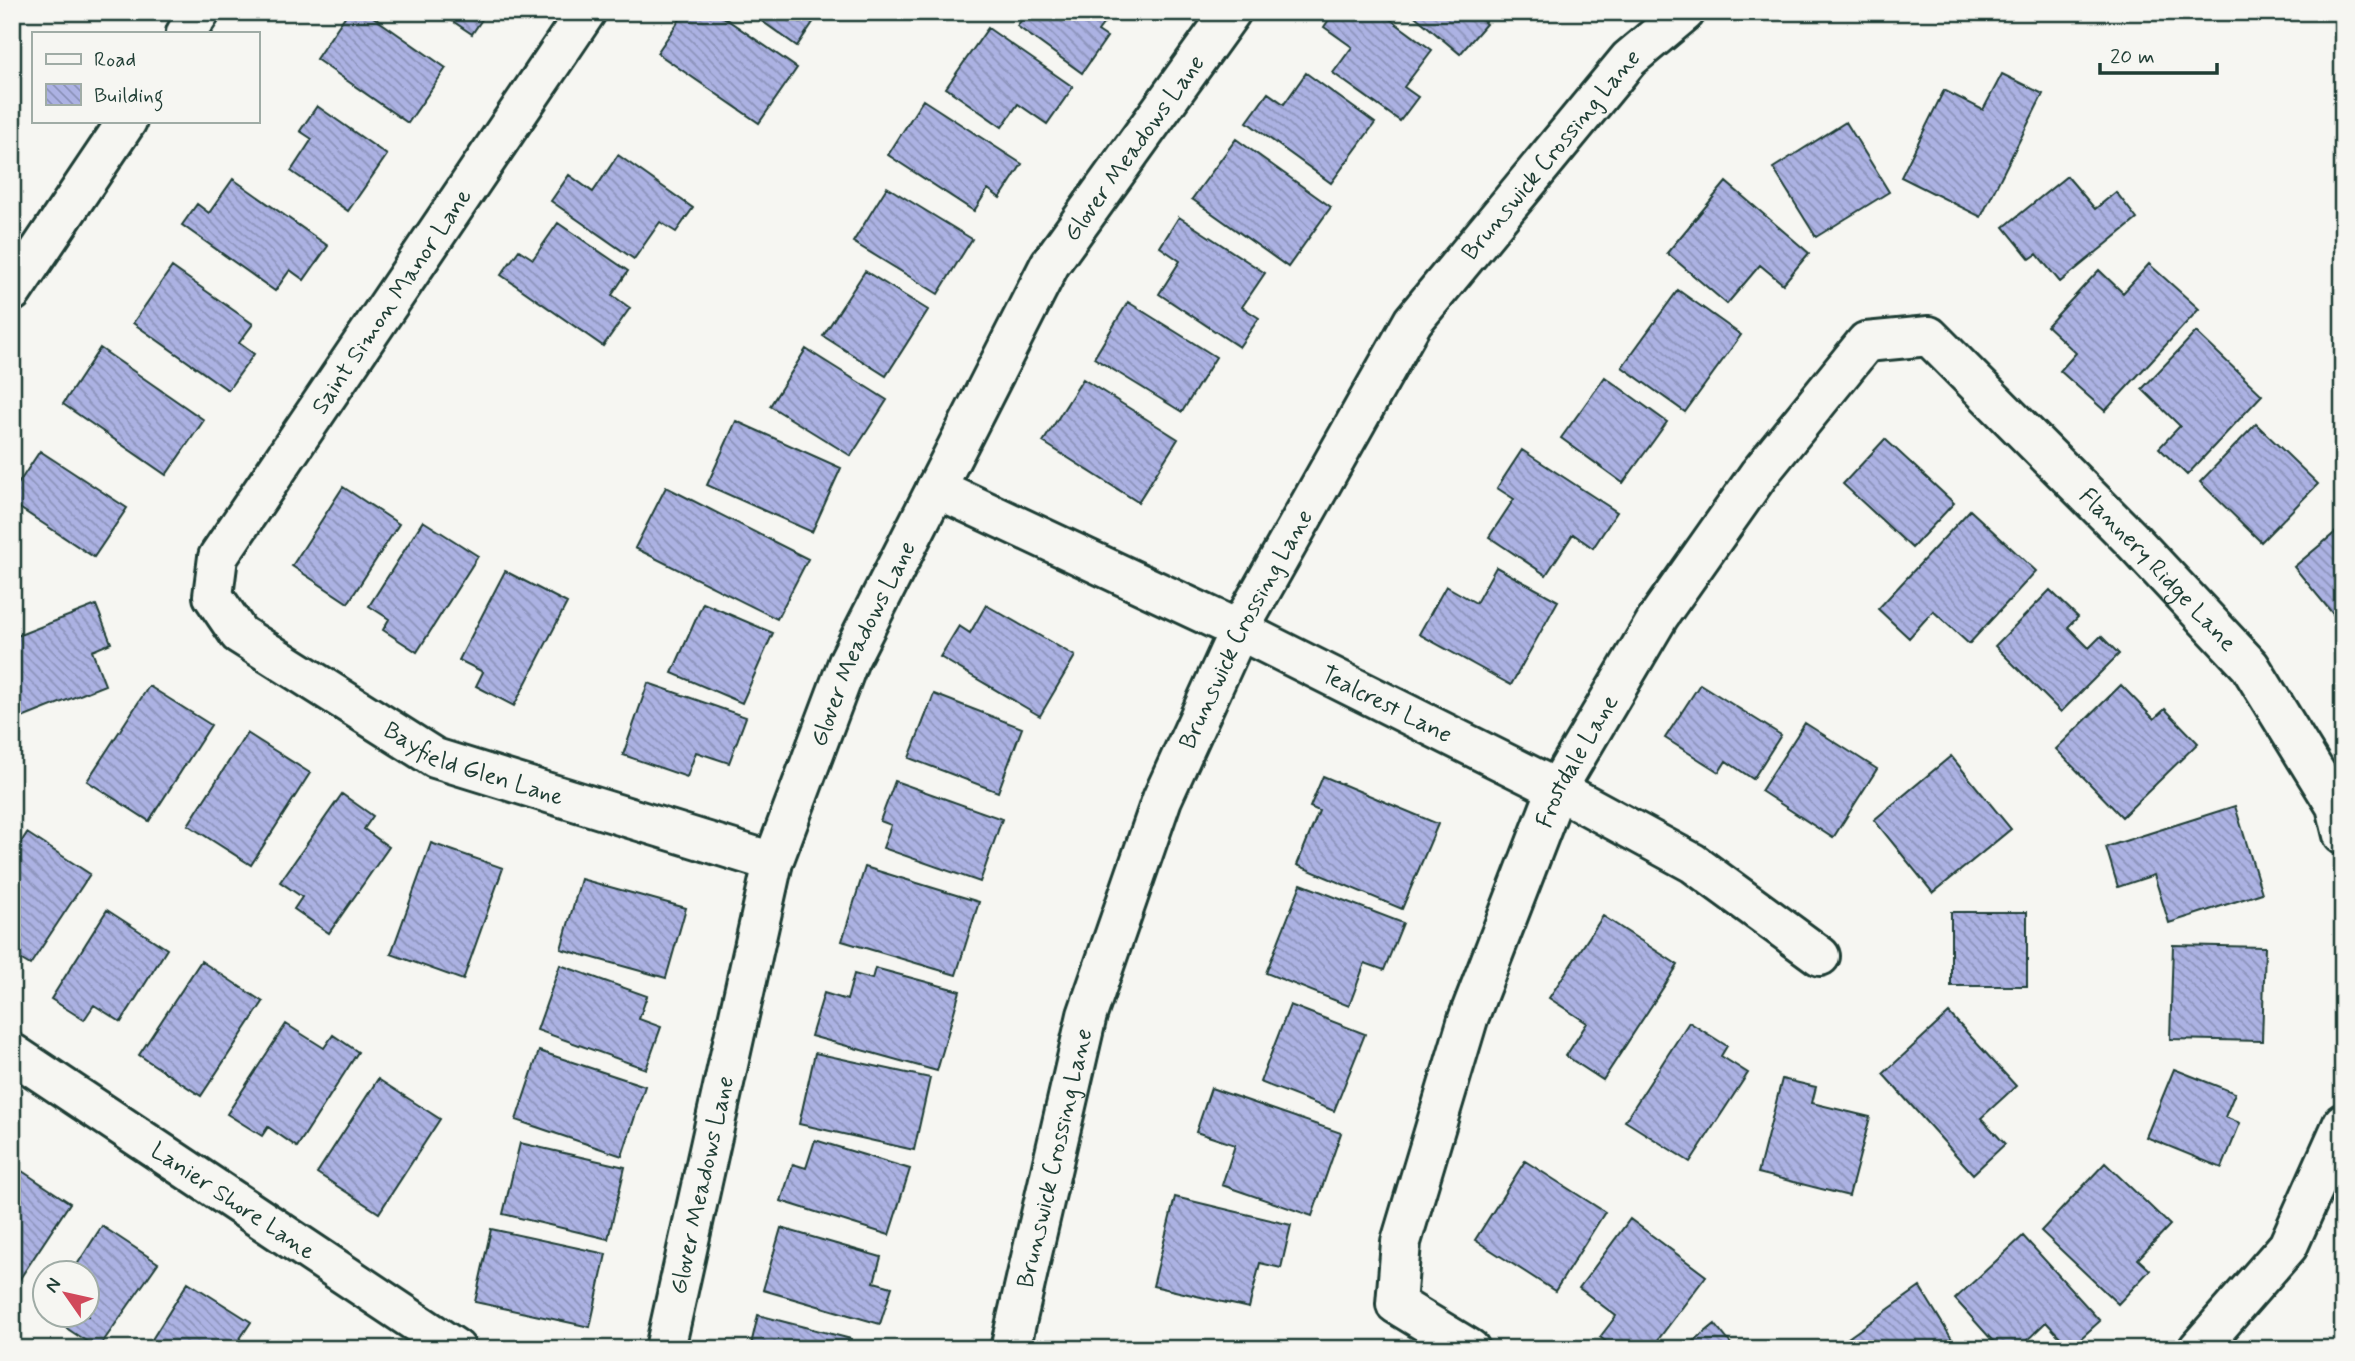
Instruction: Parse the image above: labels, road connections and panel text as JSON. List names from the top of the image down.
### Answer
{
  "streets": {
    "street": [
      "Glover Meadows Lane",
      "Brunswick Crossing Lane",
      "Saint Simon Manor Lane",
      "Flannery Ridge Lane",
      "Tealcrest Lane",
      "Bayfield Glen Lane",
      "Frostdale Lane",
      "Lanier Shore Lane"
    ]
  },
  "crossings": [
    ["Glover Meadows Lane", "Tealcrest Lane"],
    ["Glover Meadows Lane", "Bayfield Glen Lane"],
    ["Brunswick Crossing Lane", "Tealcrest Lane"],
    ["Saint Simon Manor Lane", "Bayfield Glen Lane"],
    ["Flannery Ridge Lane", "Frostdale Lane"],
    ["Tealcrest Lane", "Frostdale Lane"]
  ],
  "legend": ["Road", "Building"],
  "scale_bar": "20 m",
  "north": "top left"
}
